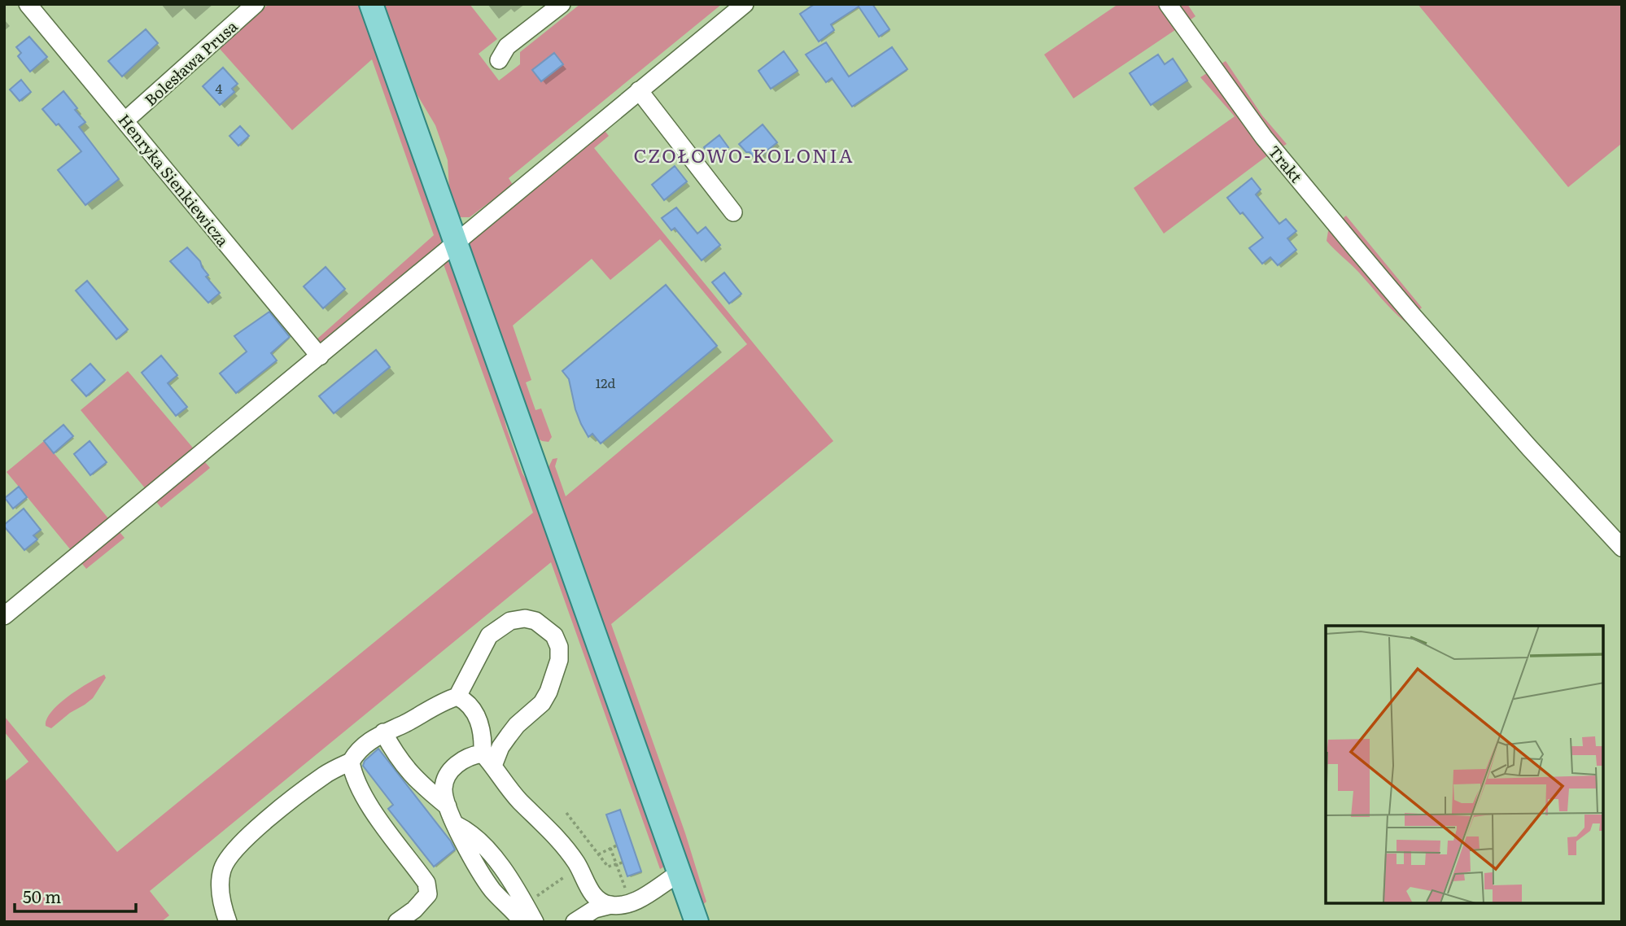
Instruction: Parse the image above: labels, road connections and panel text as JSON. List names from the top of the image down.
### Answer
{
  "streets": {
    "street": ["Bolesława Prusa", "Trakt", "Henryka Sienkiewicza"]
  },
  "crossings": [
    ["Bolesława Prusa", "Henryka Sienkiewicza"]
  ],
  "districts": ["CZOŁOWO-KOLONIA"],
  "house_numbers": ["4", "12d"],
  "scale_bar": "50 m"
}
